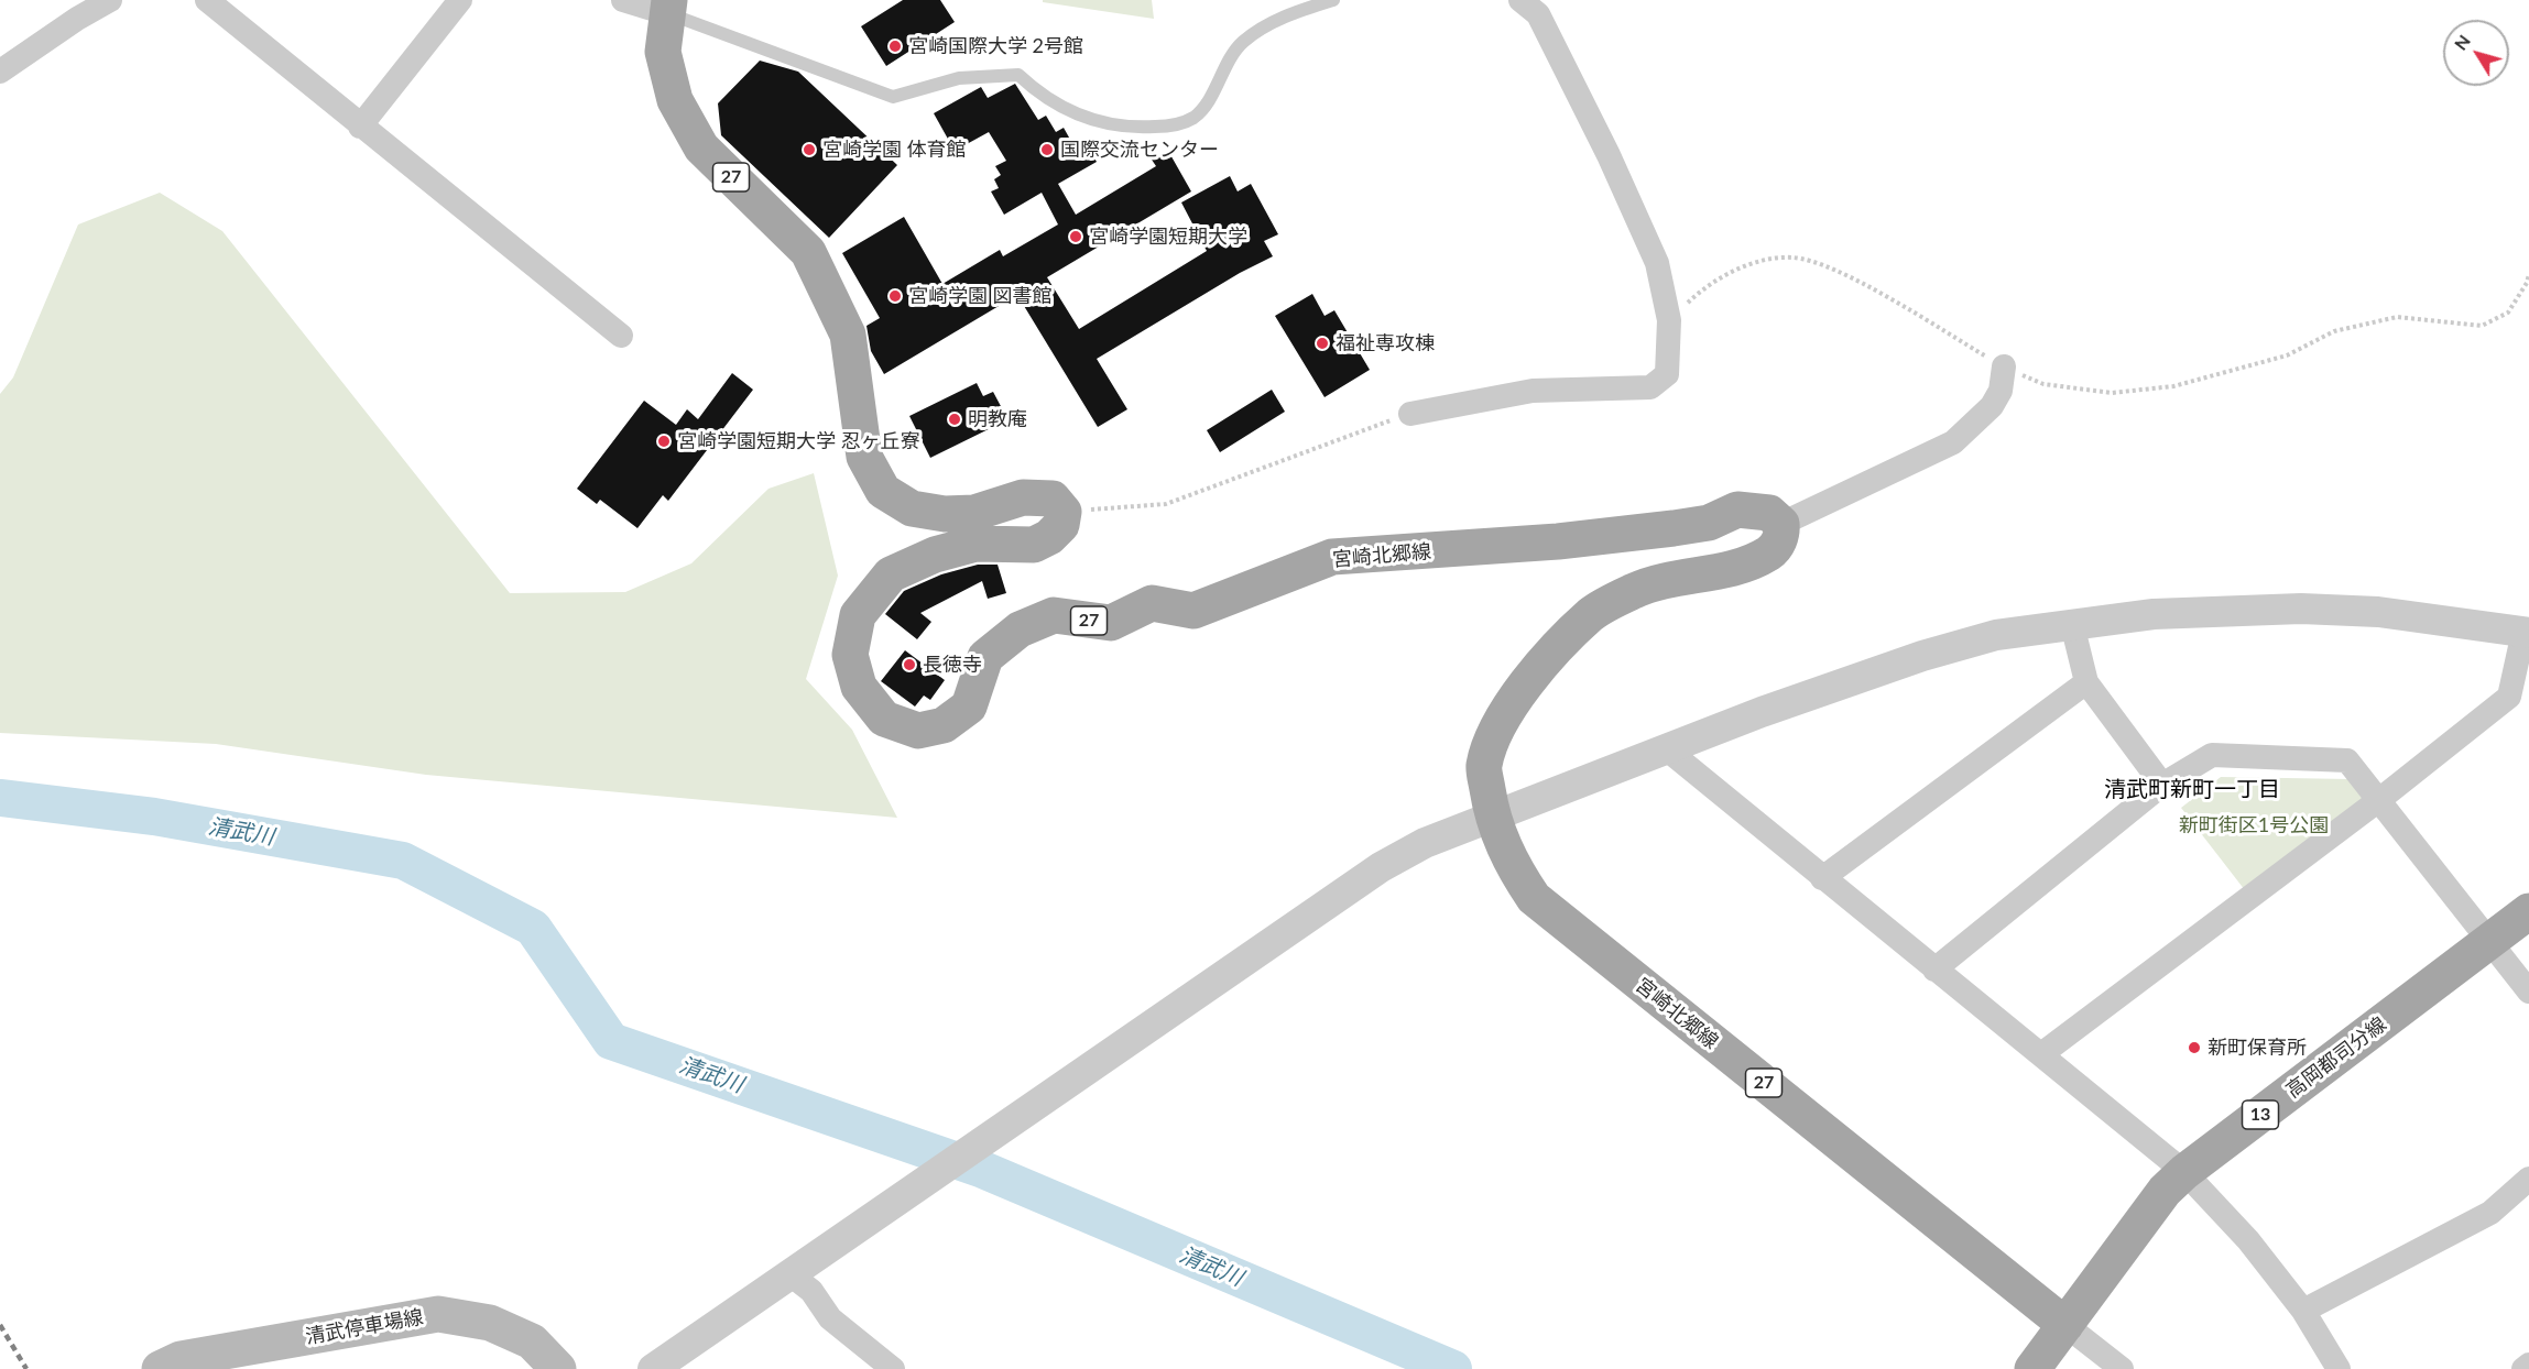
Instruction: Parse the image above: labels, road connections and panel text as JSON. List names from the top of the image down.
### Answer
{
  "streets": {
    "main road": [
      "27",
      "宮崎北郷線",
      "高岡都司分線",
      "13",
      "清武停車場線"
    ]
  },
  "crossings": [
    ["27", "宮崎北郷線"],
    ["宮崎北郷線", "高岡都司分線"]
  ],
  "districts": ["清武町新町一丁目"],
  "water": ["清武川"],
  "parks": ["新町街区1号公園"],
  "places": [
    "宮崎国際大学 2号館",
    "宮崎学園 体育館",
    "国際交流センター",
    "宮崎学園短期大学",
    "宮崎学園 図書館",
    "福祉専攻棟",
    "明教庵",
    "宮崎学園短期大学 忍ヶ丘寮",
    "長徳寺",
    "新町保育所"
  ],
  "north": "top left"
}
